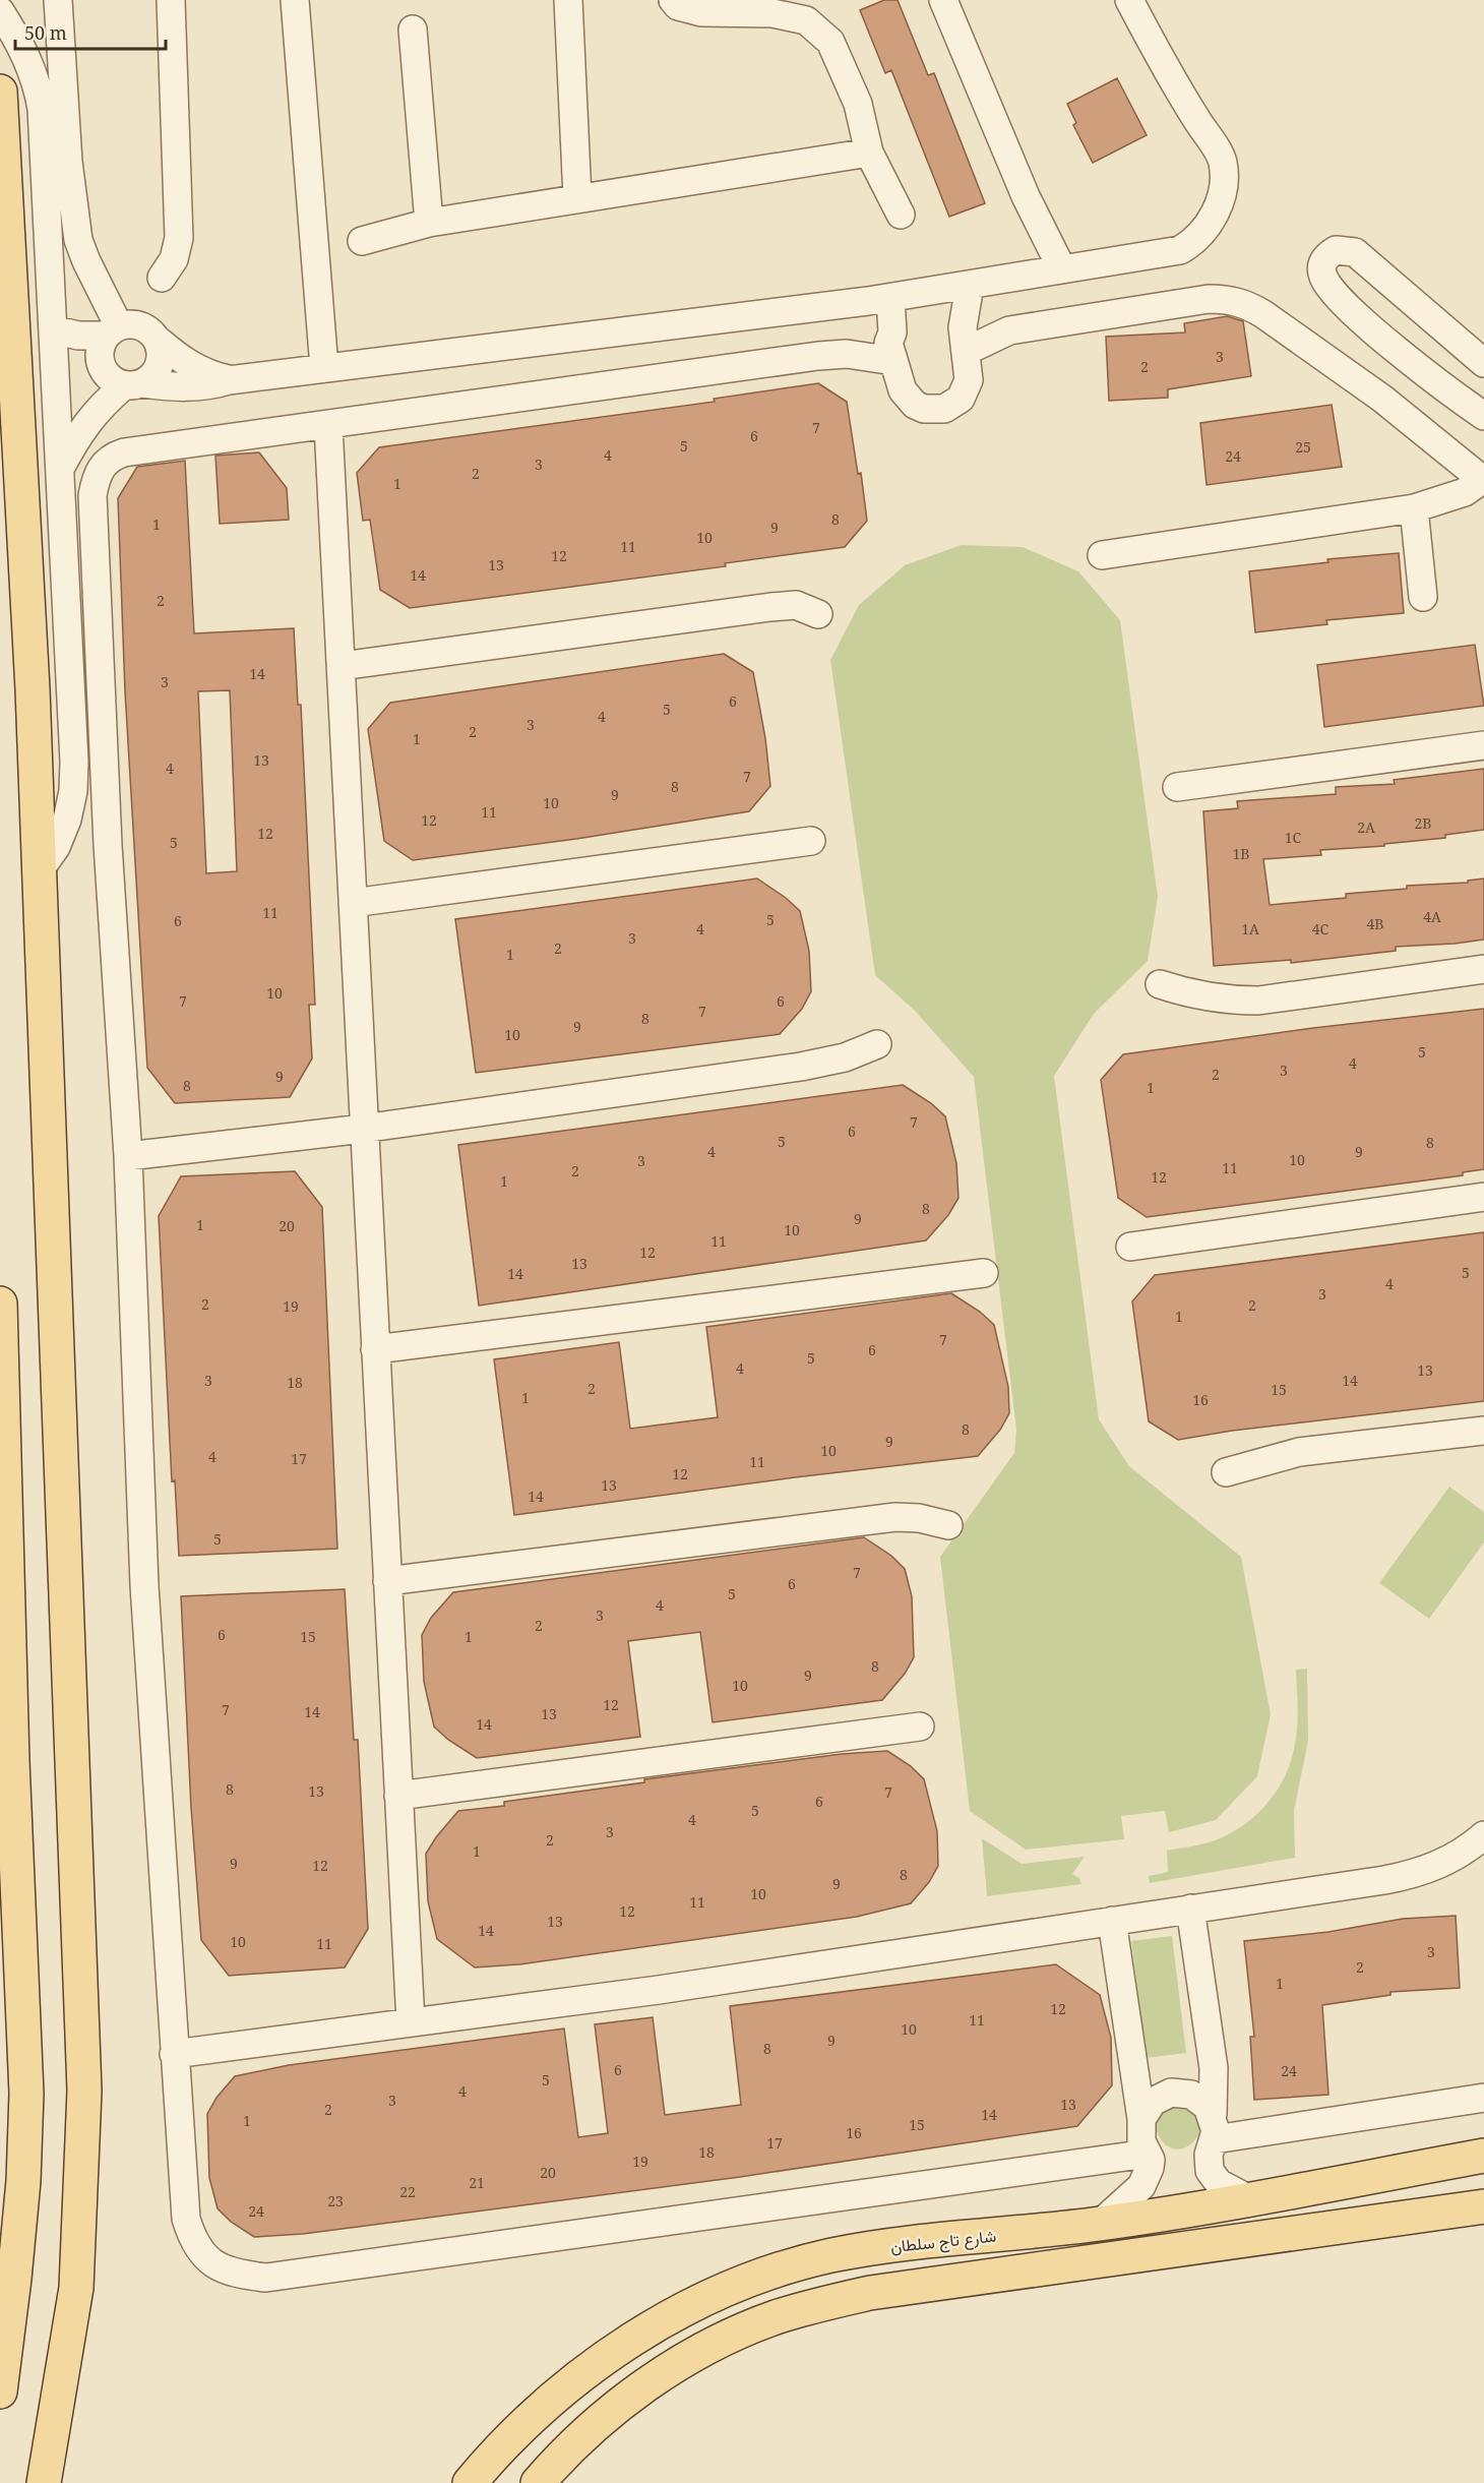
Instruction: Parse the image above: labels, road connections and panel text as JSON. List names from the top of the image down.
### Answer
{
  "streets": {
    "main road": ["شارع تاج سلطان"]
  },
  "house_numbers": [
    "3",
    "2",
    "7",
    "6",
    "5",
    "25",
    "4",
    "24",
    "3",
    "2",
    "1",
    "8",
    "1",
    "9",
    "10",
    "11",
    "12",
    "13",
    "14",
    "2",
    "14",
    "3",
    "6",
    "5",
    "4",
    "3",
    "2",
    "1",
    "13",
    "4",
    "7",
    "8",
    "9",
    "10",
    "11",
    "12",
    "2B",
    "2A",
    "12",
    "1C",
    "5",
    "1B",
    "11",
    "4A",
    "5",
    "6",
    "4B",
    "4",
    "1A",
    "4C",
    "3",
    "2",
    "1",
    "10",
    "7",
    "6",
    "7",
    "8",
    "9",
    "10",
    "5",
    "4",
    "3",
    "2",
    "9",
    "8",
    "1",
    "7",
    "6",
    "5",
    "8",
    "4",
    "9",
    "10",
    "3",
    "11",
    "2",
    "12",
    "1",
    "8",
    "9",
    "1",
    "20",
    "10",
    "11",
    "12",
    "13",
    "5",
    "14",
    "4",
    "3",
    "2",
    "2",
    "19",
    "1",
    "7",
    "6",
    "5",
    "4",
    "13",
    "3",
    "14",
    "18",
    "2",
    "15",
    "1",
    "16",
    "8",
    "9",
    "10",
    "4",
    "17",
    "11",
    "12",
    "13",
    "14",
    "5",
    "7",
    "6",
    "5",
    "4",
    "3",
    "2",
    "6",
    "15",
    "1",
    "8",
    "9",
    "10",
    "12",
    "7",
    "14",
    "13",
    "14",
    "8",
    "13",
    "7",
    "6",
    "5",
    "4",
    "3",
    "2",
    "1",
    "9",
    "12",
    "8",
    "9",
    "10",
    "11",
    "12",
    "13",
    "14",
    "10",
    "11",
    "3",
    "2",
    "1",
    "12",
    "11",
    "10",
    "9",
    "8",
    "6",
    "24",
    "5",
    "4",
    "3",
    "13",
    "2",
    "14",
    "1",
    "15",
    "16",
    "17",
    "18",
    "19",
    "20",
    "21",
    "22",
    "23",
    "24"
  ],
  "scale_bar": "50 m"
}
